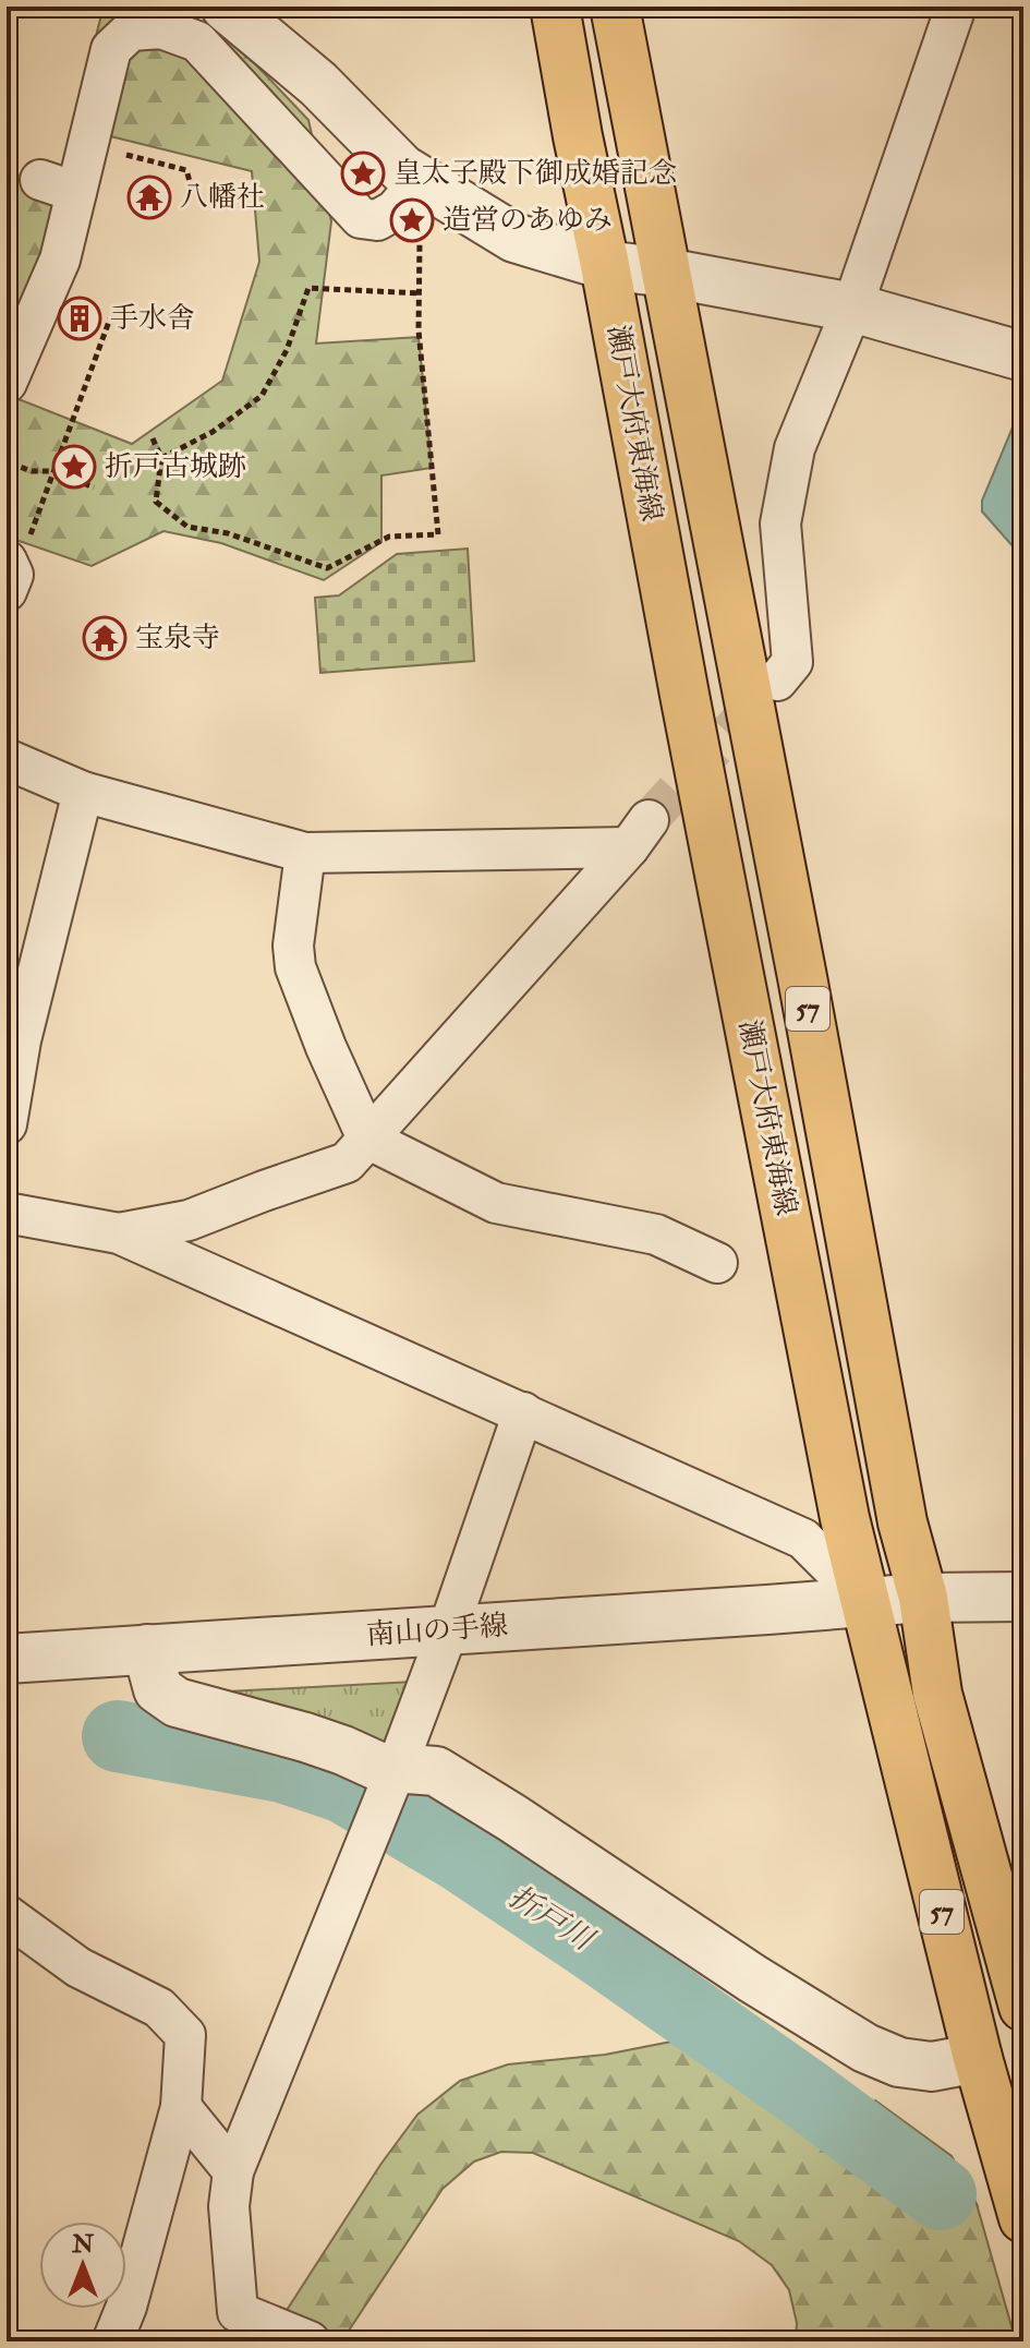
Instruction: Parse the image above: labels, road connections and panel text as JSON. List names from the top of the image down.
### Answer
{
  "streets": {
    "main road": ["瀬戸大府東海線", "57"],
    "street": ["南山の手線"]
  },
  "crossings": [
    ["瀬戸大府東海線", "南山の手線"]
  ],
  "water": ["折戸川"],
  "places": {
    "place": ["皇太子殿下御成婚記念", "造営のあゆみ", "折戸古城跡"],
    "temple": ["八幡社", "宝泉寺"],
    "building": ["手水舎"]
  },
  "north": "top"
}
